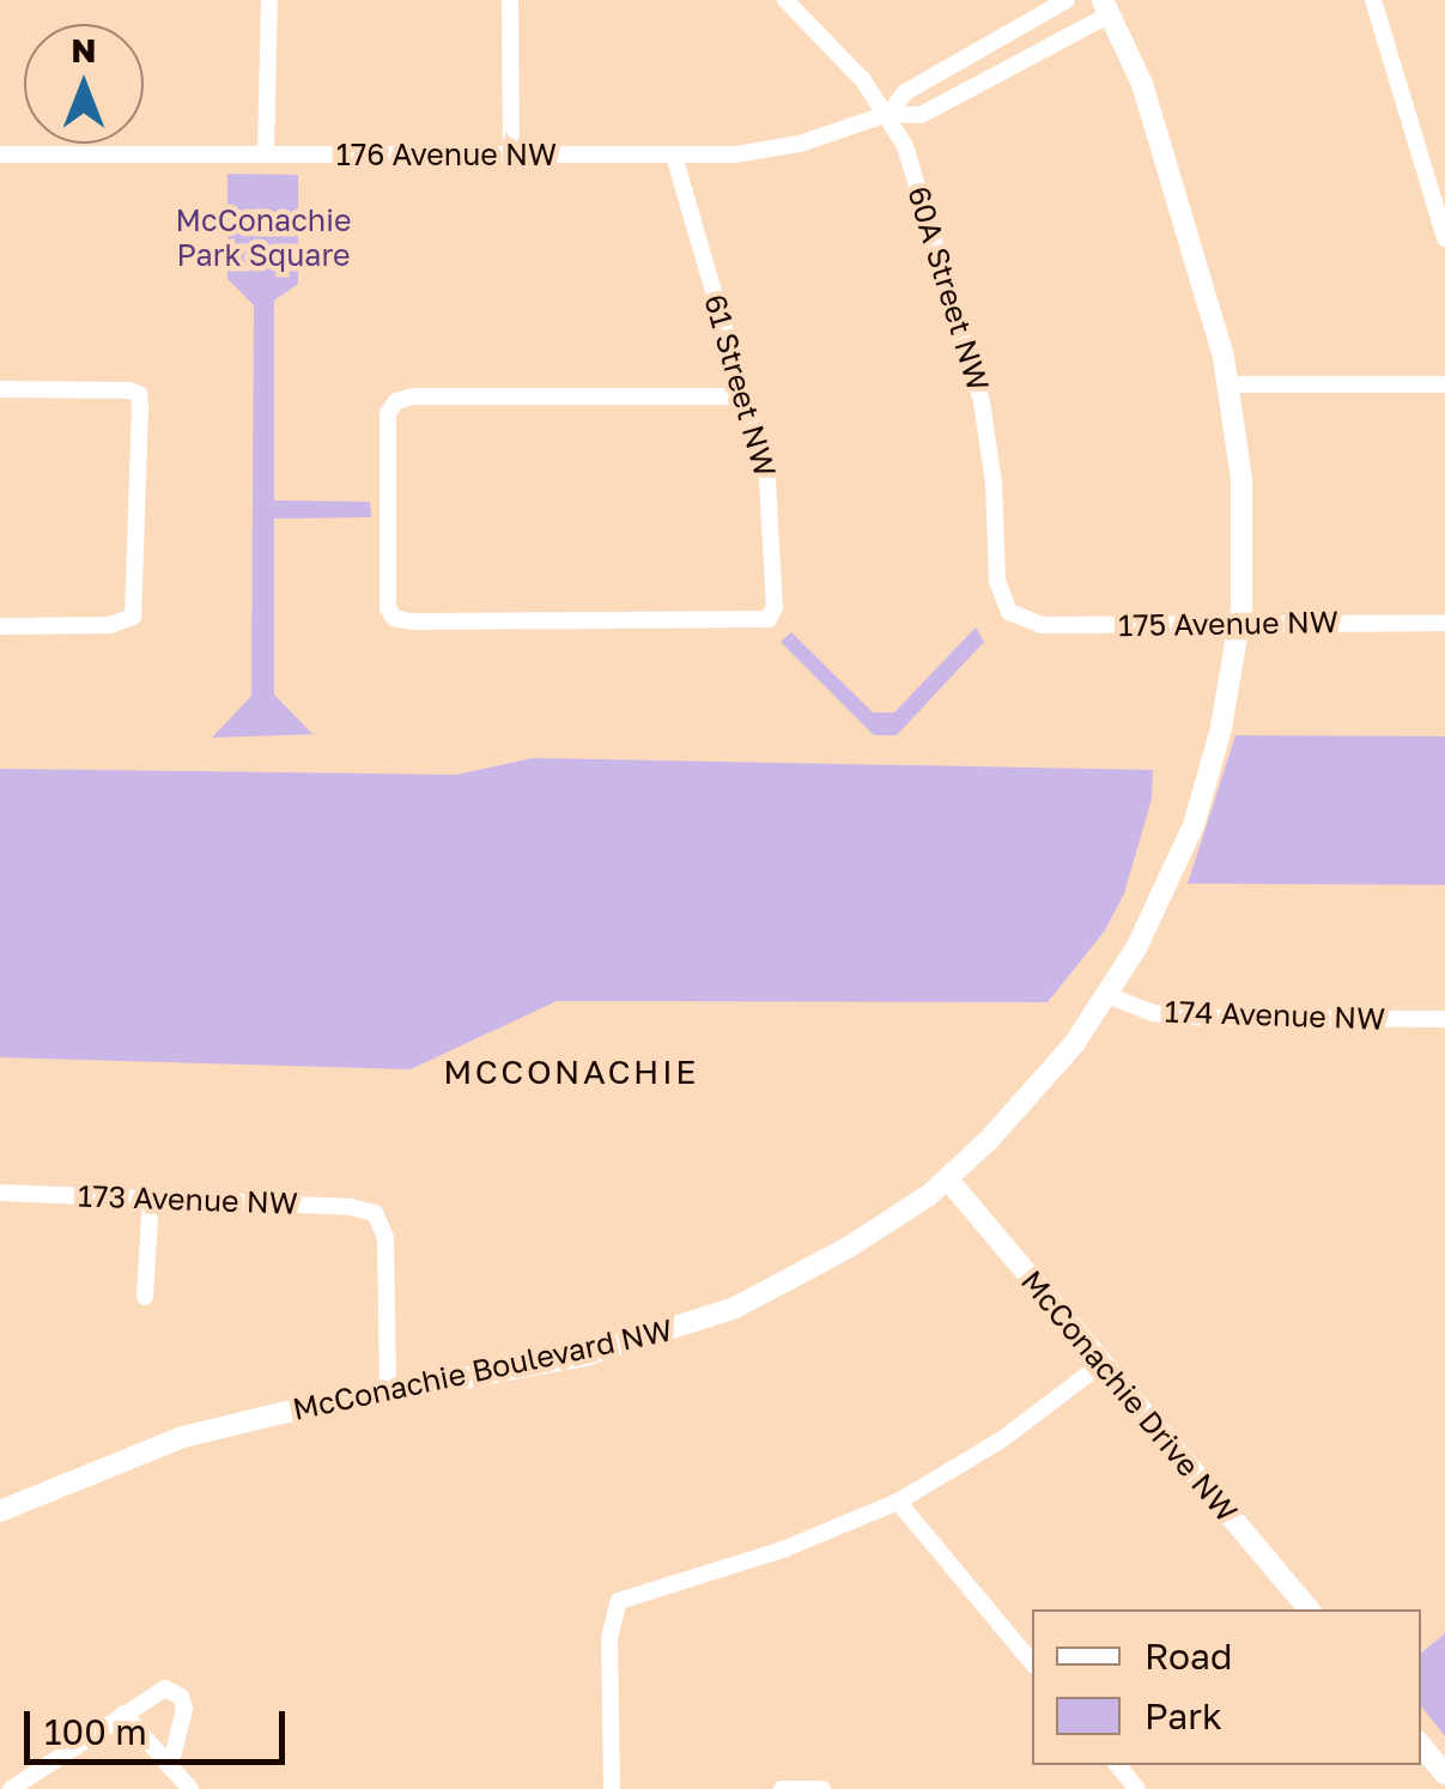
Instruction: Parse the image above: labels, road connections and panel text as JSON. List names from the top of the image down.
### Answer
{
  "streets": {
    "street": [
      "176 Avenue NW",
      "60A Street NW",
      "61 Street NW",
      "175 Avenue NW",
      "174 Avenue NW",
      "173 Avenue NW",
      "McConachie Boulevard NW",
      "McConachie Drive NW"
    ]
  },
  "crossings": [
    ["176 Avenue NW", "60A Street NW"],
    ["176 Avenue NW", "61 Street NW"],
    ["176 Avenue NW", "McConachie Boulevard NW"],
    ["60A Street NW", "175 Avenue NW"],
    ["175 Avenue NW", "McConachie Boulevard NW"],
    ["174 Avenue NW", "McConachie Boulevard NW"],
    ["173 Avenue NW", "McConachie Boulevard NW"],
    ["McConachie Boulevard NW", "McConachie Drive NW"]
  ],
  "districts": ["MCCONACHIE"],
  "parks": ["McConachie Park Square"],
  "legend": ["Road", "Park"],
  "scale_bar": "100 m",
  "north": "top"
}
